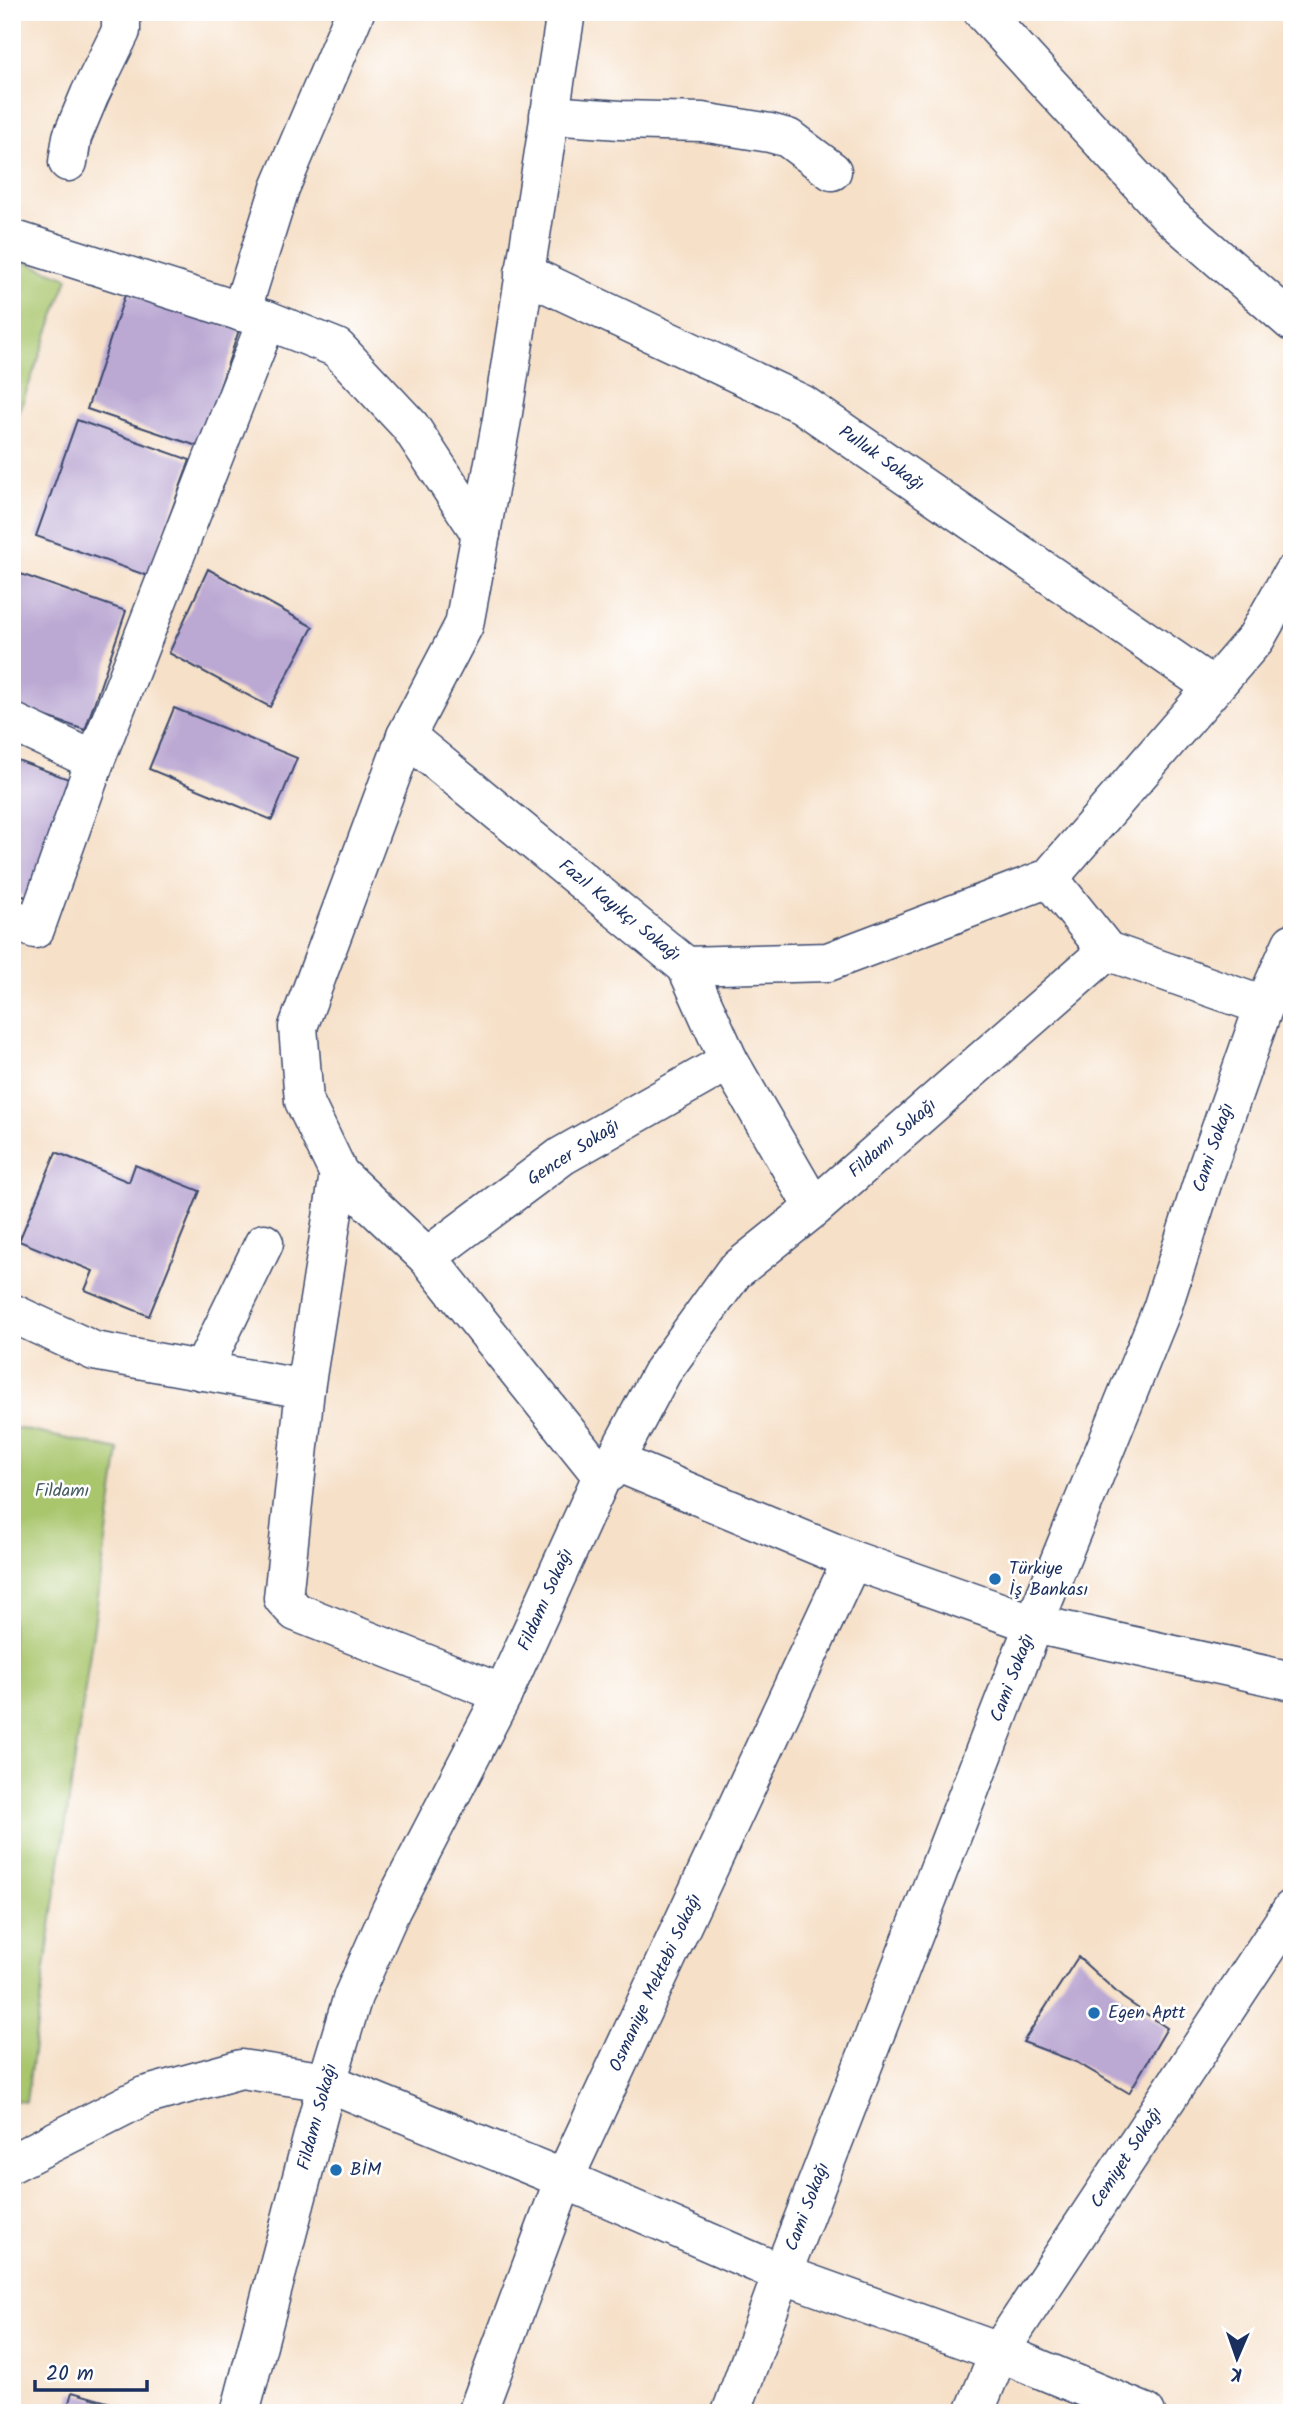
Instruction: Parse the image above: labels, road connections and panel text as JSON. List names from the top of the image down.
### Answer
{
  "streets": {
    "street": [
      "Pulluk Sokağı",
      "Fazıl Kayıkçı Sokağı",
      "Fildamı Sokağı",
      "Cami Sokağı",
      "Gencer Sokağı",
      "Osmaniye Mektebi Sokağı",
      "Cemiyet Sokağı"
    ]
  },
  "crossings": [
    ["Fazıl Kayıkçı Sokağı", "Fildamı Sokağı"],
    ["Fazıl Kayıkçı Sokağı", "Gencer Sokağı"]
  ],
  "parks": ["Fildamı"],
  "places": ["Türkiye İş Bankası", "Egen Aptt", "BİM"],
  "scale_bar": "20 m",
  "north": "bottom"
}
